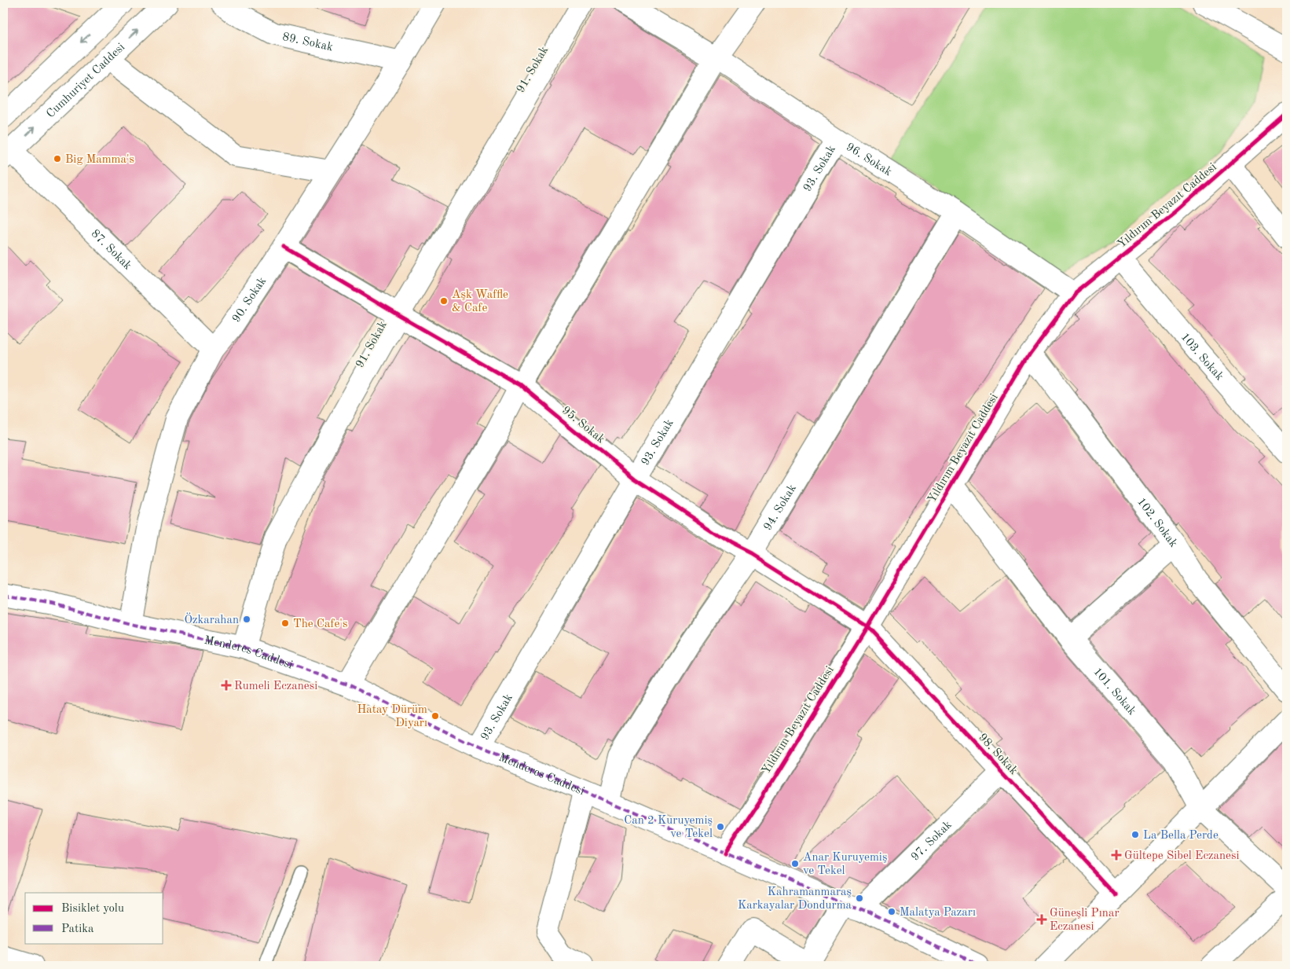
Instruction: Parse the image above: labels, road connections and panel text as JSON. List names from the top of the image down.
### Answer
{
  "streets": {
    "street": [
      "89. Sokak",
      "91. Sokak",
      "Cumhuriyet Caddesi",
      "96. Sokak",
      "93. Sokak",
      "Yıldırım Beyazıt Caddesi",
      "87. Sokak",
      "90. Sokak",
      "103. Sokak",
      "95. Sokak",
      "94. Sokak",
      "102. Sokak",
      "Menderes Caddesi",
      "101. Sokak",
      "98. Sokak",
      "97. Sokak"
    ]
  },
  "crossings": [
    ["89. Sokak", "90. Sokak"],
    ["91. Sokak", "95. Sokak"],
    ["91. Sokak", "Menderes Caddesi"],
    ["Cumhuriyet Caddesi", "87. Sokak"],
    ["96. Sokak", "93. Sokak"],
    ["96. Sokak", "Yıldırım Beyazıt Caddesi"],
    ["96. Sokak", "94. Sokak"],
    ["93. Sokak", "95. Sokak"],
    ["93. Sokak", "Menderes Caddesi"],
    ["Yıldırım Beyazıt Caddesi", "103. Sokak"],
    ["Yıldırım Beyazıt Caddesi", "95. Sokak"],
    ["Yıldırım Beyazıt Caddesi", "102. Sokak"],
    ["Yıldırım Beyazıt Caddesi", "Menderes Caddesi"],
    ["Yıldırım Beyazıt Caddesi", "101. Sokak"],
    ["Yıldırım Beyazıt Caddesi", "98. Sokak"],
    ["87. Sokak", "90. Sokak"],
    ["90. Sokak", "95. Sokak"],
    ["90. Sokak", "Menderes Caddesi"],
    ["95. Sokak", "94. Sokak"],
    ["95. Sokak", "98. Sokak"],
    ["94. Sokak", "Menderes Caddesi"],
    ["Menderes Caddesi", "97. Sokak"],
    ["98. Sokak", "97. Sokak"]
  ],
  "places": {
    "other": [
      "Big Mamma's",
      "Aşk Waffle & Cafe",
      "Özkarahan",
      "The Cafe's",
      "Hatay Dürüm Diyarı",
      "Can 2 Kuruyemiş ve Tekel",
      "La Bella Perde",
      "Anar Kuruyemiş ve Tekel",
      "Kahramanmaraş Karkayalar Dondurma",
      "Malatya Pazarı"
    ],
    "health": ["Rumeli Eczanesi", "Gültepe Sibel Eczanesi", "Güneşli Pınar Eczanesi"]
  },
  "legend": ["Bisiklet yolu", "Patika"]
}
